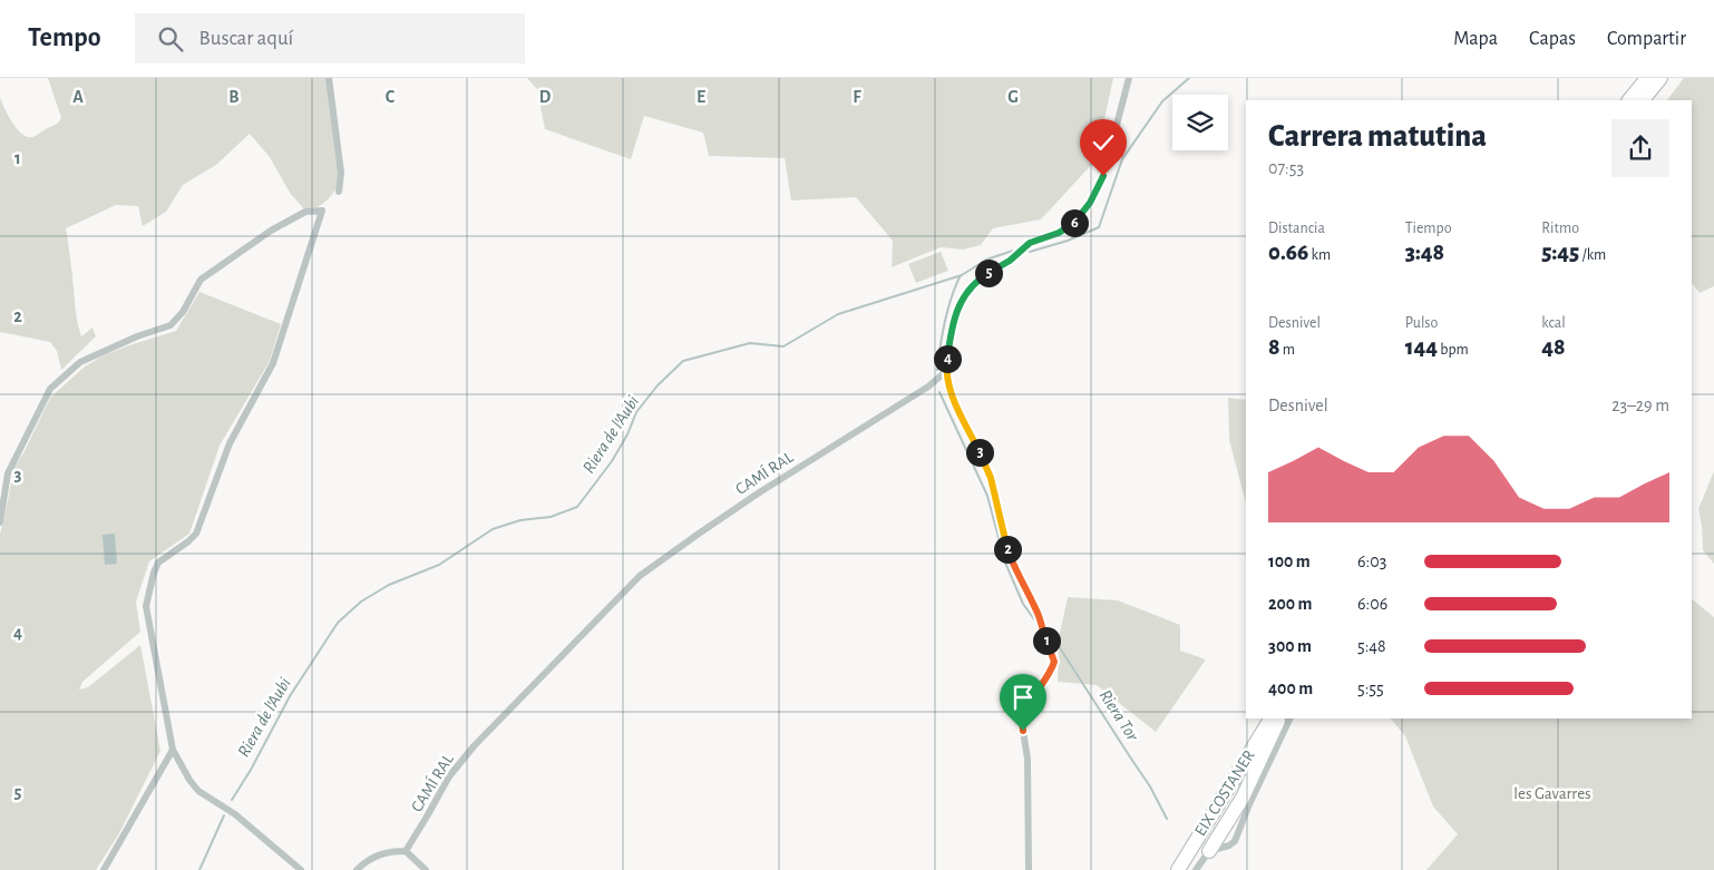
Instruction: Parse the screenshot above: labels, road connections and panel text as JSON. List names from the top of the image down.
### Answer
{
  "streets": {
    "highway": ["EIX COSTANER"],
    "street": ["CAMÍ RAL"]
  },
  "water": ["Riera de l'Aubi", "Riera Tor"],
  "parks": ["les Gavarres"],
  "page": {
    "header": "Tempo",
    "search": "Buscar aquí",
    "nav": ["Mapa", "Capas", "Compartir"],
    "heading": ["Carrera matutina", "07:53"],
    "stats": [
      ["Distancia", "0.66 km"],
      ["Tiempo", "3:48"],
      ["Ritmo", "5:45 /km"],
      ["Desnivel", "8 m"],
      ["Pulso", "144 bpm"],
      ["kcal", "48"]
    ],
    "pins": [
      "6",
      "5",
      "4",
      "3",
      "2",
      "1"
    ],
    "chart": ["Desnivel", "23–29 m"],
    "list": [
      {
        "name": "100 m",
        "note": "6:03"
      },
      {
        "name": "200 m",
        "note": "6:06"
      },
      {
        "name": "300 m",
        "note": "5:48"
      },
      {
        "name": "400 m",
        "note": "5:55"
      }
    ]
  },
  "grid": {
    "columns": [
      "A",
      "B",
      "C",
      "D",
      "E",
      "F",
      "G"
    ],
    "rows": [
      "1",
      "2",
      "3",
      "4",
      "5"
    ]
  }
}
